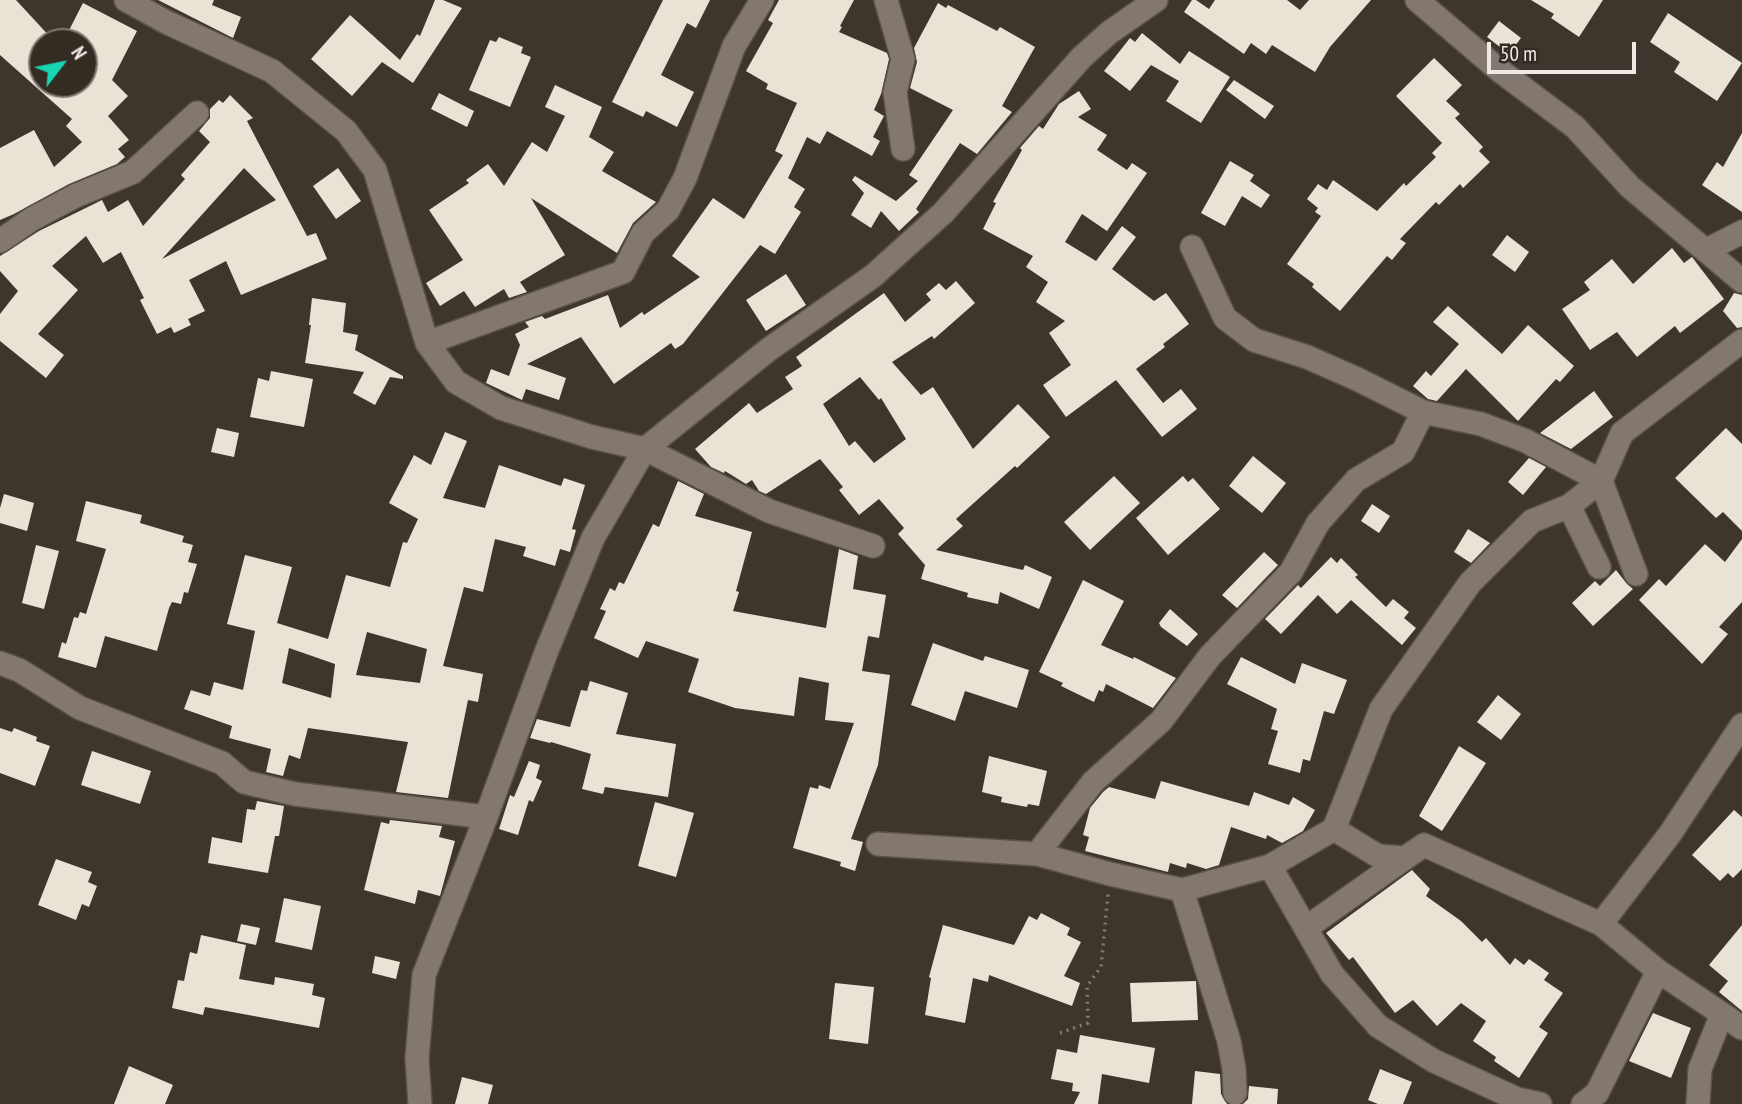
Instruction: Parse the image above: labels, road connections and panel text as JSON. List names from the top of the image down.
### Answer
{
  "scale_bar": "50 m",
  "north": "top right"
}
